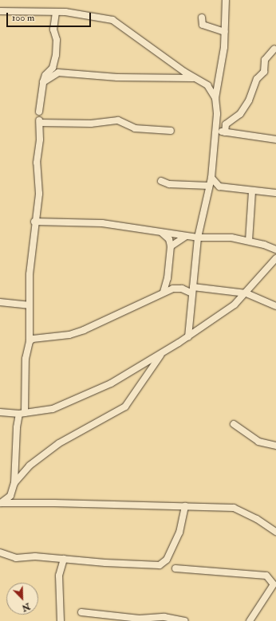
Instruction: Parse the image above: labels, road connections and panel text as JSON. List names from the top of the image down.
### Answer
{
  "scale_bar": "100 m",
  "north": "bottom right"
}
